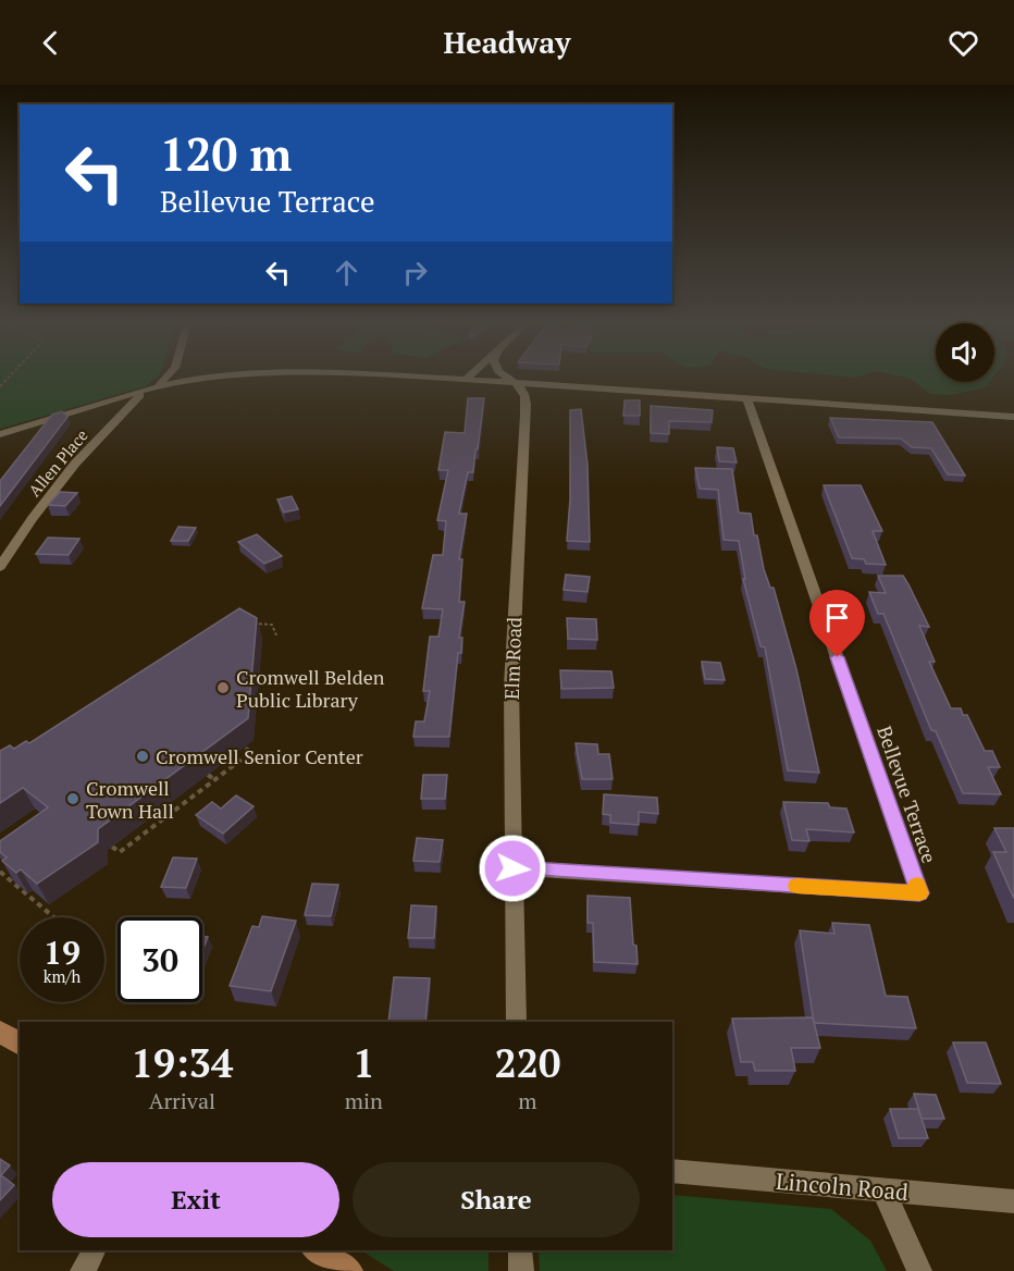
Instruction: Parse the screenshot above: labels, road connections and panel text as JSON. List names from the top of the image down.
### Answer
{
  "streets": {
    "street": [
      "Allen Place",
      "Elm Road",
      "Bellevue Terrace",
      "Lincoln Road"
    ]
  },
  "crossings": [
    ["Elm Road", "Bellevue Terrace"]
  ],
  "places": ["Cromwell Belden Public Library", "Cromwell Senior Center", "Cromwell Town Hall"],
  "page": {
    "header": "Headway",
    "turn": ["120 m", "Bellevue Terrace"],
    "speed": "19 km/h",
    "limit": "30",
    "eta": [
      "19:34",
      "Arrival",
      "1",
      "min",
      "220",
      "m"
    ],
    "buttons": ["Exit", "Share"]
  }
}
